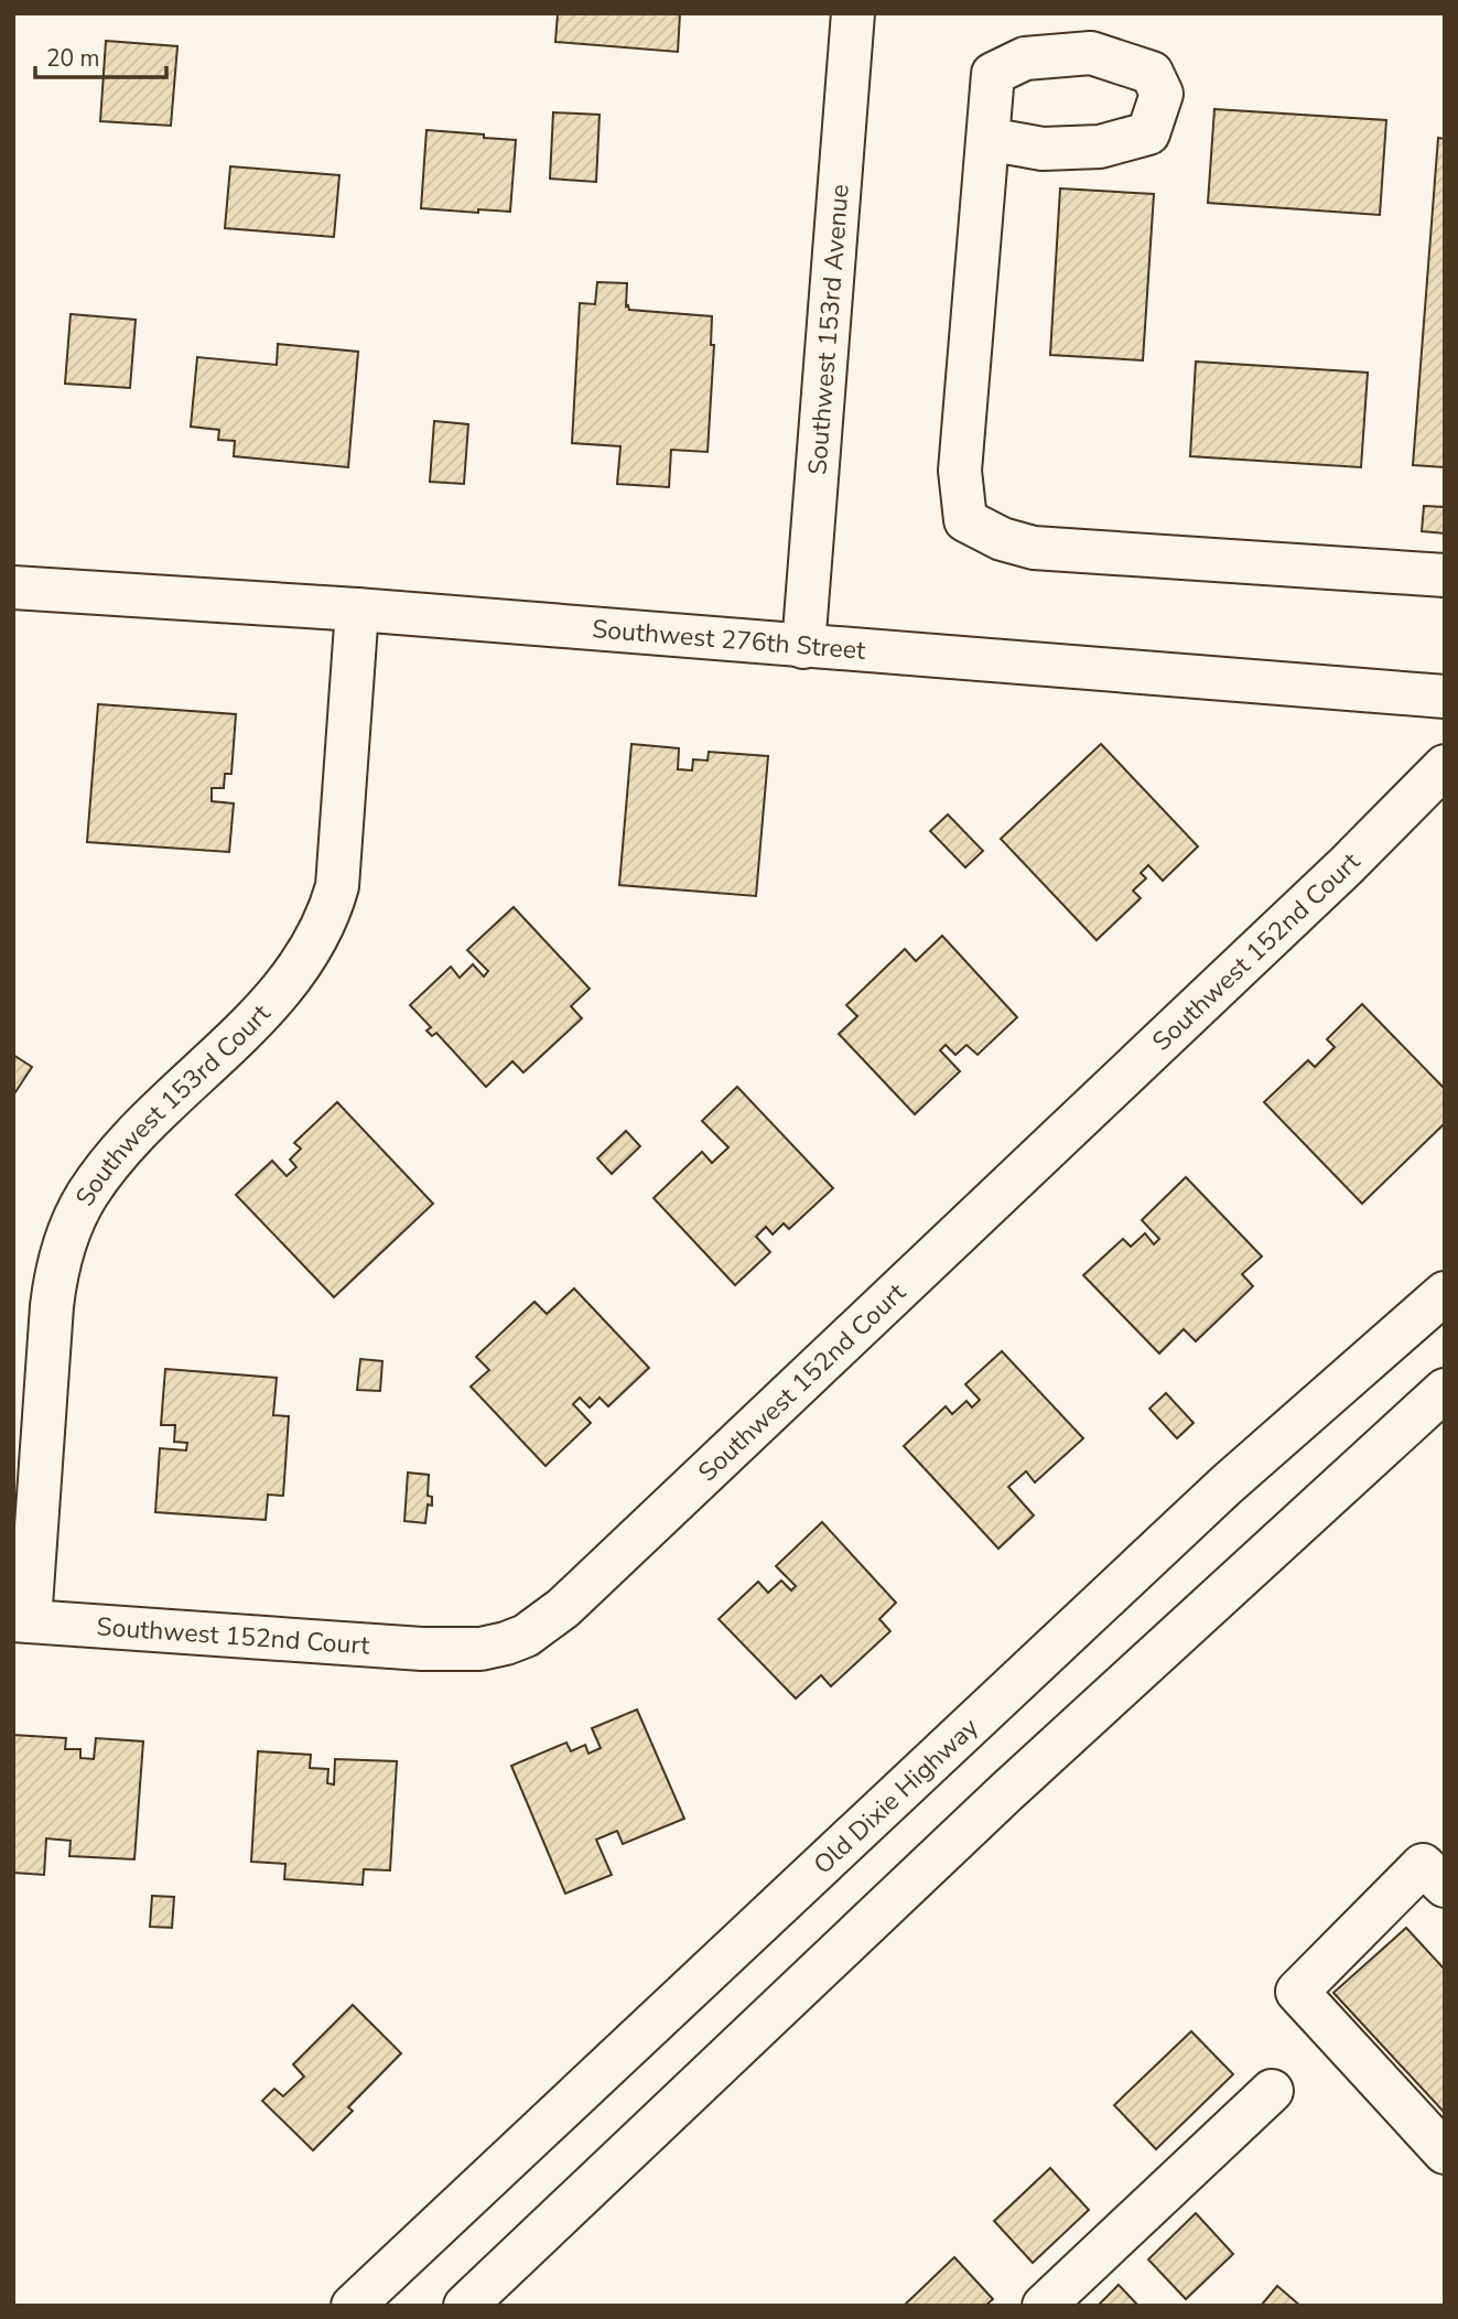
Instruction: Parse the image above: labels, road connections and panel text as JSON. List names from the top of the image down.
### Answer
{
  "streets": {
    "street": [
      "Southwest 153rd Avenue",
      "Southwest 276th Street",
      "Southwest 152nd Court",
      "Southwest 153rd Court",
      "Old Dixie Highway"
    ]
  },
  "crossings": [
    ["Southwest 153rd Avenue", "Southwest 276th Street"],
    ["Southwest 276th Street", "Southwest 153rd Court"],
    ["Southwest 152nd Court", "Southwest 153rd Court"]
  ],
  "scale_bar": "20 m"
}
